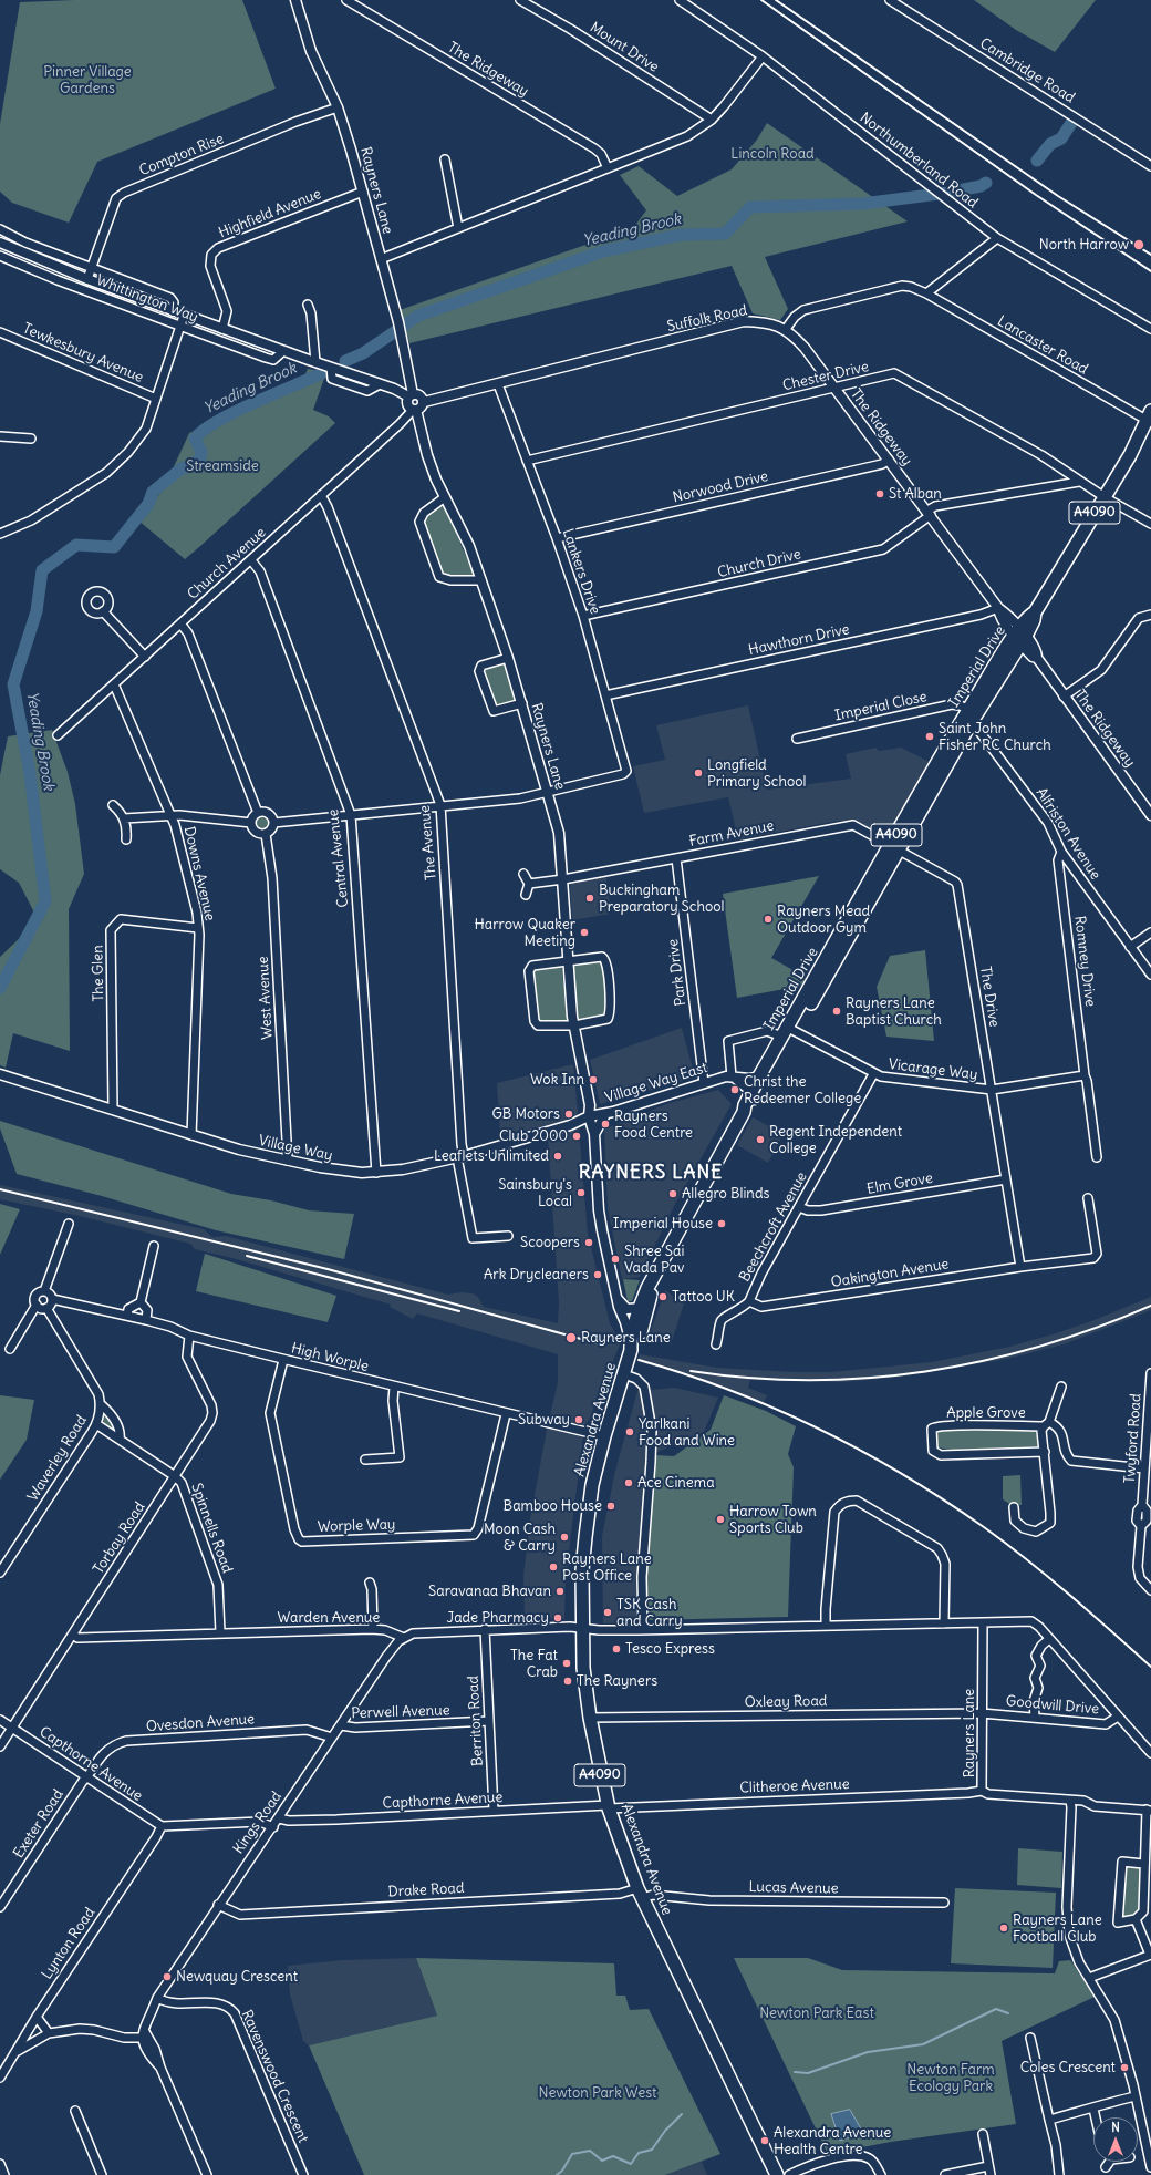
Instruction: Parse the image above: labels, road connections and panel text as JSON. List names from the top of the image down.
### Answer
{
  "streets": {
    "main road": ["A4090", "Imperial Drive", "Alexandra Avenue"],
    "street": [
      "Mount Drive",
      "The Ridgeway",
      "Cambridge Road",
      "Compton Rise",
      "Northumberland Road",
      "Rayners Lane",
      "Highfield Avenue",
      "Whittington Way",
      "Suffolk Road",
      "Lancaster Road",
      "Tewkesbury Avenue",
      "Chester Drive",
      "Norwood Drive",
      "Church Avenue",
      "Church Drive",
      "Lankers Drive",
      "Hawthorn Drive",
      "Imperial Close",
      "Farm Avenue",
      "Alfriston Avenue",
      "The Avenue",
      "Central Avenue",
      "Downs Avenue",
      "Romney Drive",
      "Park Drive",
      "The Glen",
      "The Drive",
      "West Avenue",
      "Vicarage Way",
      "Village Way East",
      "Village Way",
      "Elm Grove",
      "Beechcroft Avenue",
      "Oakington Avenue",
      "High Worple",
      "Apple Grove",
      "Twyford Road",
      "Waverley Road",
      "Worple Way",
      "Spinnells Road",
      "Torbay Road",
      "Warden Avenue",
      "Oxleay Road",
      "Goodwill Drive",
      "Perwell Avenue",
      "Berriton Road",
      "Ovesdon Avenue",
      "Capthorne Avenue",
      "Clitheroe Avenue",
      "Kings Road",
      "Exeter Road",
      "Lucas Avenue",
      "Drake Road",
      "Lynton Road",
      "Ravenswood Crescent"
    ]
  },
  "crossings": [
    ["The Ridgeway", "Suffolk Road"],
    ["The Ridgeway", "Chester Drive"],
    ["The Ridgeway", "Norwood Drive"],
    ["The Ridgeway", "Church Drive"],
    ["The Ridgeway", "Hawthorn Drive"],
    ["The Ridgeway", "Imperial Drive"],
    ["Compton Rise", "Rayners Lane"],
    ["Compton Rise", "Whittington Way"],
    ["Rayners Lane", "Highfield Avenue"],
    ["Rayners Lane", "Whittington Way"],
    ["Rayners Lane", "Suffolk Road"],
    ["Rayners Lane", "Church Avenue"],
    ["Rayners Lane", "Lankers Drive"],
    ["Rayners Lane", "Farm Avenue"],
    ["Rayners Lane", "Village Way East"],
    ["Rayners Lane", "Village Way"],
    ["Rayners Lane", "Alexandra Avenue"],
    ["Rayners Lane", "Oxleay Road"],
    ["Rayners Lane", "Goodwill Drive"],
    ["Rayners Lane", "Clitheroe Avenue"],
    ["Highfield Avenue", "Whittington Way"],
    ["Whittington Way", "Suffolk Road"],
    ["Whittington Way", "Church Avenue"],
    ["Suffolk Road", "Church Avenue"],
    ["Suffolk Road", "Lankers Drive"],
    ["Lancaster Road", "Imperial Drive"],
    ["Chester Drive", "Church Drive"],
    ["Chester Drive", "Lankers Drive"],
    ["Chester Drive", "Imperial Drive"],
    ["Norwood Drive", "Lankers Drive"],
    ["Church Avenue", "The Avenue"],
    ["Church Avenue", "Central Avenue"],
    ["Church Avenue", "Downs Avenue"],
    ["Church Drive", "Lankers Drive"],
    ["Lankers Drive", "Hawthorn Drive"],
    ["Imperial Drive", "Imperial Close"],
    ["Imperial Drive", "Farm Avenue"],
    ["Imperial Drive", "Alfriston Avenue"],
    ["Imperial Drive", "The Drive"],
    ["Imperial Drive", "Vicarage Way"],
    ["Imperial Drive", "Village Way East"],
    ["Imperial Drive", "Alexandra Avenue"],
    ["Imperial Close", "Alfriston Avenue"],
    ["Farm Avenue", "Park Drive"],
    ["Farm Avenue", "The Drive"],
    ["Alfriston Avenue", "Romney Drive"],
    ["The Avenue", "Village Way"],
    ["Central Avenue", "Village Way"],
    ["Downs Avenue", "The Glen"],
    ["Downs Avenue", "Village Way"],
    ["Romney Drive", "Vicarage Way"],
    ["Park Drive", "Village Way East"],
    ["The Glen", "Village Way"],
    ["The Drive", "Vicarage Way"],
    ["The Drive", "Elm Grove"],
    ["The Drive", "Oakington Avenue"],
    ["West Avenue", "Village Way"],
    ["Vicarage Way", "Village Way East"],
    ["Vicarage Way", "Beechcroft Avenue"],
    ["Village Way East", "Village Way"],
    ["Elm Grove", "Beechcroft Avenue"],
    ["Beechcroft Avenue", "Oakington Avenue"],
    ["High Worple", "Alexandra Avenue"],
    ["High Worple", "Waverley Road"],
    ["High Worple", "Worple Way"],
    ["High Worple", "Torbay Road"],
    ["Alexandra Avenue", "Oxleay Road"],
    ["Alexandra Avenue", "Capthorne Avenue"],
    ["Alexandra Avenue", "Clitheroe Avenue"],
    ["Alexandra Avenue", "Lucas Avenue"],
    ["Alexandra Avenue", "Drake Road"],
    ["Waverley Road", "Spinnells Road"],
    ["Spinnells Road", "Torbay Road"],
    ["Spinnells Road", "Warden Avenue"],
    ["Torbay Road", "Warden Avenue"],
    ["Torbay Road", "Capthorne Avenue"],
    ["Warden Avenue", "Kings Road"],
    ["Oxleay Road", "Goodwill Drive"],
    ["Perwell Avenue", "Berriton Road"],
    ["Perwell Avenue", "Kings Road"],
    ["Berriton Road", "Capthorne Avenue"],
    ["Ovesdon Avenue", "Capthorne Avenue"],
    ["Ovesdon Avenue", "Kings Road"],
    ["Ovesdon Avenue", "Exeter Road"],
    ["Capthorne Avenue", "Clitheroe Avenue"],
    ["Capthorne Avenue", "Kings Road"],
    ["Capthorne Avenue", "Exeter Road"],
    ["Capthorne Avenue", "Lynton Road"],
    ["Kings Road", "Drake Road"],
    ["Kings Road", "Ravenswood Crescent"],
    ["Lucas Avenue", "Drake Road"]
  ],
  "districts": ["RAYNERS LANE"],
  "water": ["Yeading Brook"],
  "parks": [
    "Pinner Village Gardens",
    "Lincoln Road",
    "Streamside",
    "Newton Park East",
    "Newton Farm Ecology Park",
    "Newton Park West"
  ],
  "places": [
    "North Harrow",
    "St Alban",
    "Saint John Fisher RC Church",
    "Longfield Primary School",
    "Buckingham Preparatory School",
    "Rayners Mead Outdoor Gym",
    "Harrow Quaker Meeting",
    "Rayners Lane Baptist Church",
    "Wok Inn",
    "Christ the Redeemer College",
    "GB Motors",
    "Rayners Food Centre",
    "Club 2000",
    "Regent Independent College",
    "Leaflets Unlimited",
    "Sainsbury's Local",
    "Allegro Blinds",
    "Imperial House",
    "Scoopers",
    "Shree Sai Vada Pav",
    "Ark Drycleaners",
    "Tattoo UK",
    "Rayners Lane",
    "Subway",
    "Yarlkani Food and Wine",
    "Ace Cinema",
    "Bamboo House",
    "Harrow Town Sports Club",
    "Moon Cash & Carry",
    "Rayners Lane Post Office",
    "Saravanaa Bhavan",
    "TSK Cash and Carry",
    "Jade Pharmacy",
    "Tesco Express",
    "The Fat Crab",
    "The Rayners",
    "Rayners Lane Football Club",
    "Newquay Crescent",
    "Coles Crescent",
    "Alexandra Avenue Health Centre"
  ],
  "north": "top"
}
